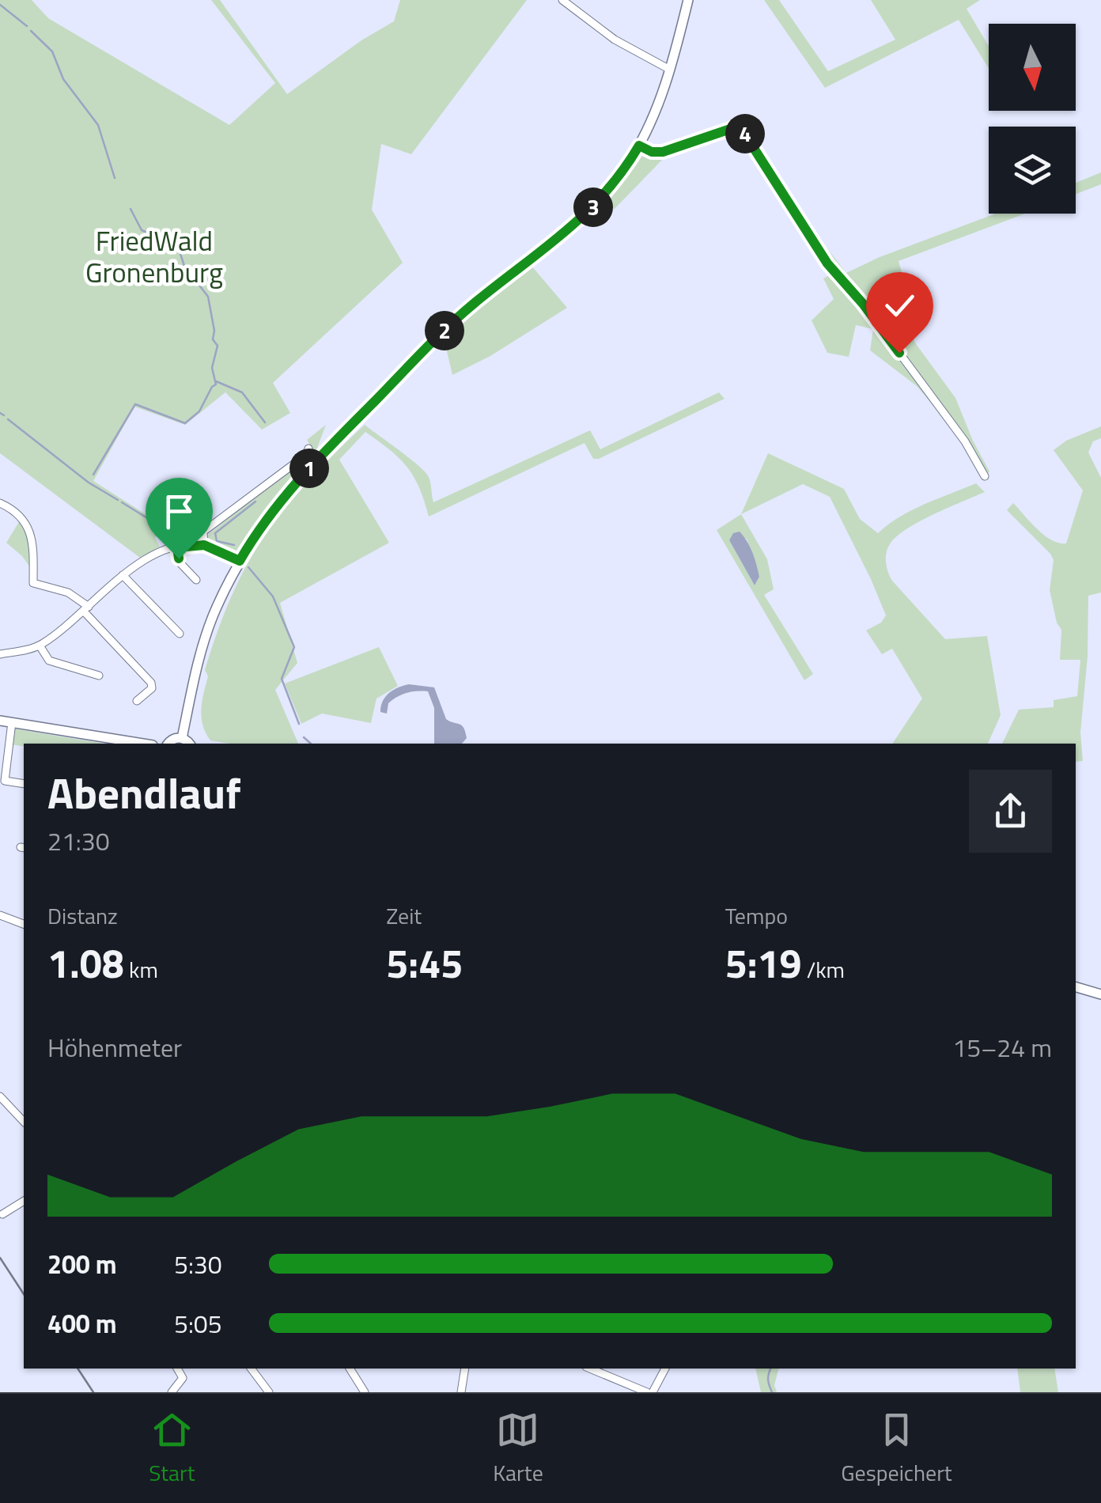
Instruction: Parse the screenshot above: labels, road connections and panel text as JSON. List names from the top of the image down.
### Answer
{
  "parks": ["FriedWald Gronenburg"],
  "north": "bottom",
  "page": {
    "pins": [
      "4",
      "3",
      "2",
      "1"
    ],
    "heading": ["Abendlauf", "21:30"],
    "stats": [
      ["Distanz", "1.08 km"],
      ["Zeit", "5:45"],
      ["Tempo", "5:19 /km"]
    ],
    "chart": ["Höhenmeter", "15–24 m"],
    "list": [
      {
        "name": "200 m",
        "note": "5:30"
      },
      {
        "name": "400 m",
        "note": "5:05"
      }
    ],
    "tabs": ["Start", "Karte", "Gespeichert"]
  }
}
